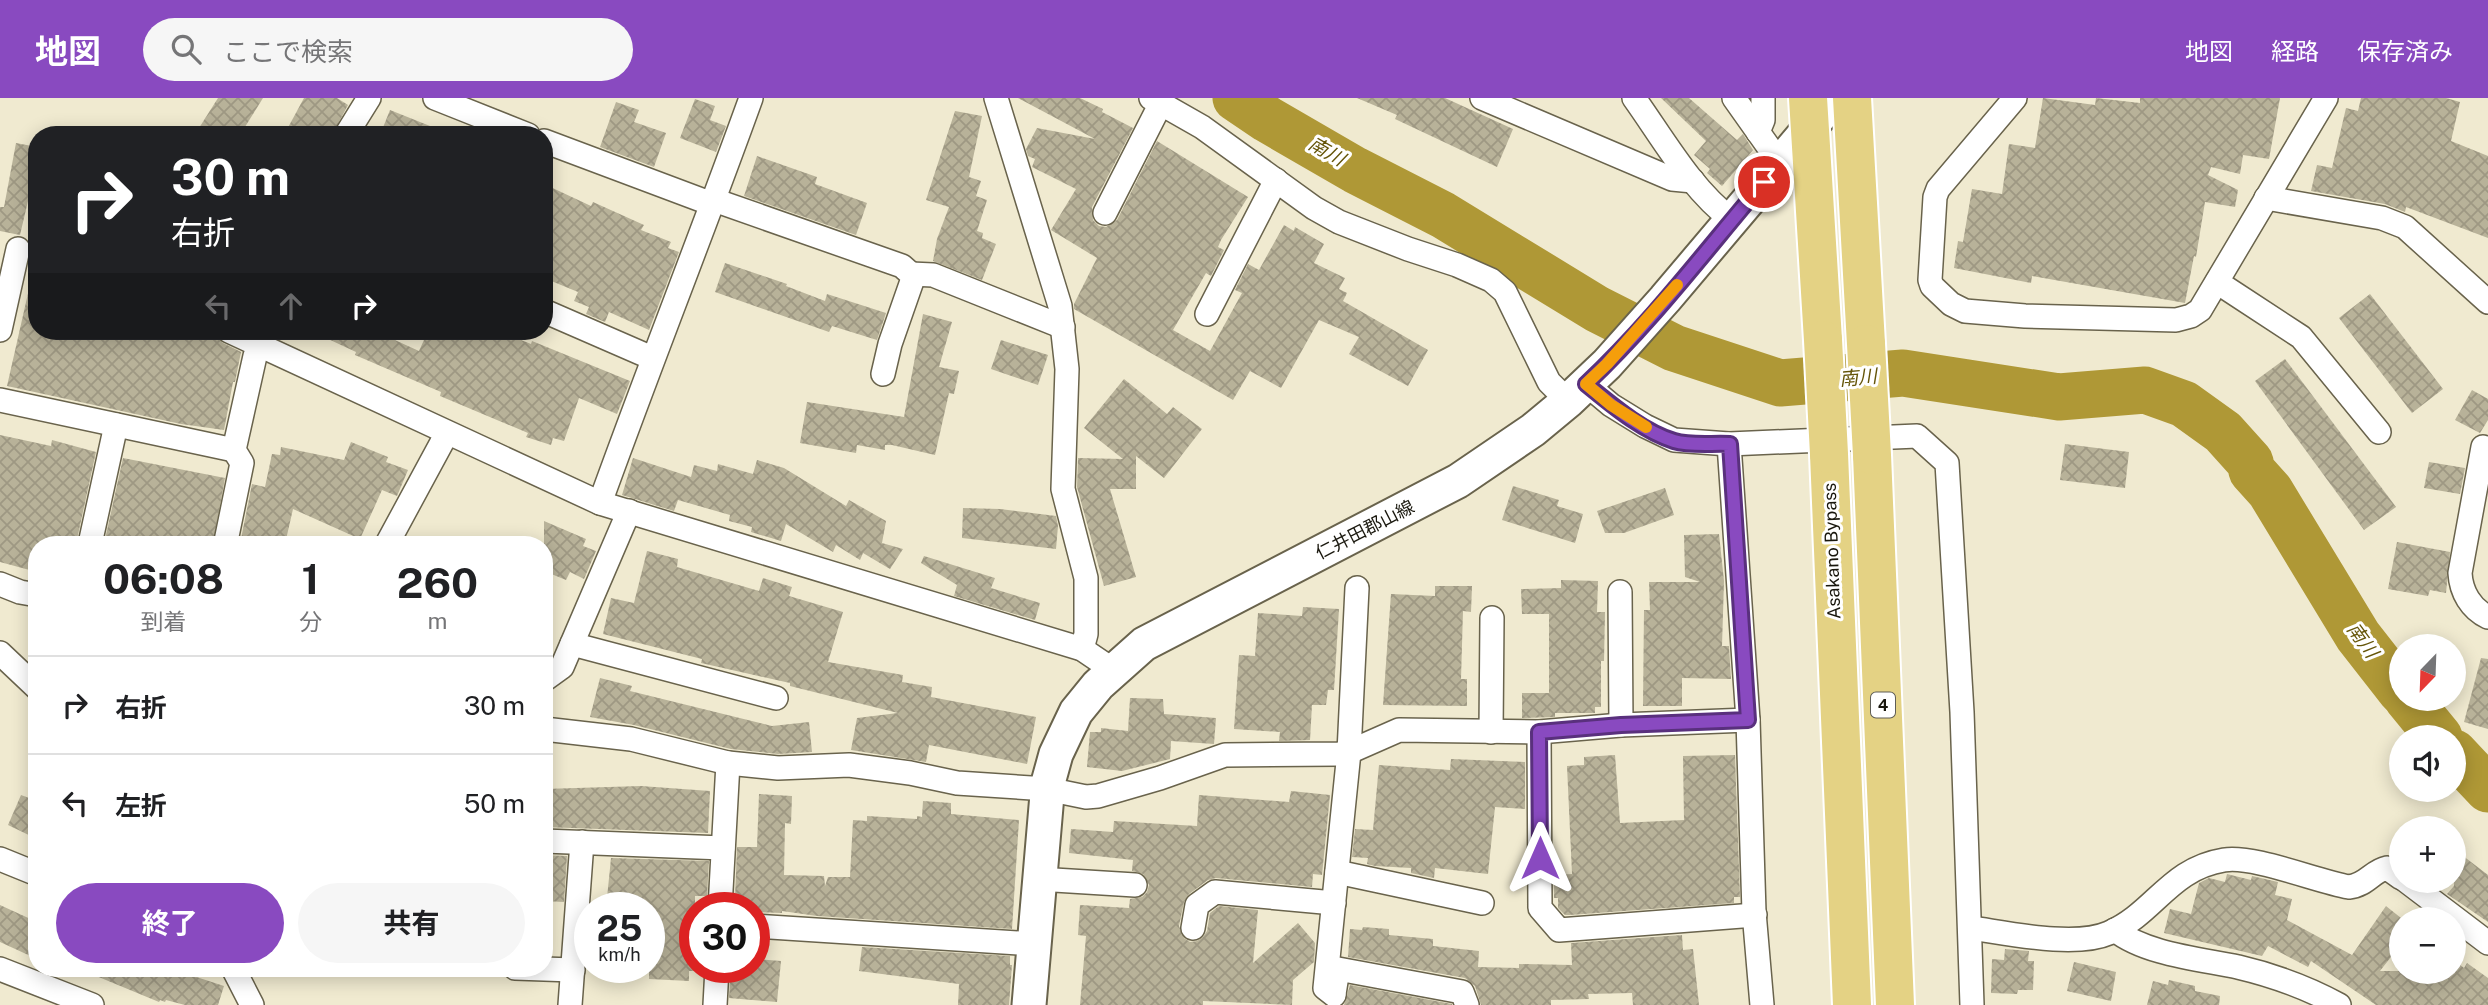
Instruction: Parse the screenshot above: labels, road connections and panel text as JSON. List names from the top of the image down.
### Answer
{
  "streets": {
    "highway": ["Asakano Bypass", "4"],
    "main road": ["仁井田郡山線"]
  },
  "crossings": [
    ["仁井田郡山線", "Asakano Bypass"]
  ],
  "water": ["南川"],
  "north": "bottom left",
  "page": {
    "header": "地図",
    "search": "ここで検索",
    "nav": ["地図", "経路", "保存済み"],
    "turn": ["30 m", "右折"],
    "eta": [
      "06:08",
      "到着",
      "1",
      "分",
      "260",
      "m"
    ],
    "map_buttons": ["+", "−"],
    "list": [
      {
        "name": "右折",
        "value": "30 m"
      },
      {
        "name": "左折",
        "value": "50 m"
      }
    ],
    "buttons": ["終了", "共有"],
    "speed": "25 km/h",
    "limit": "30"
  }
}
